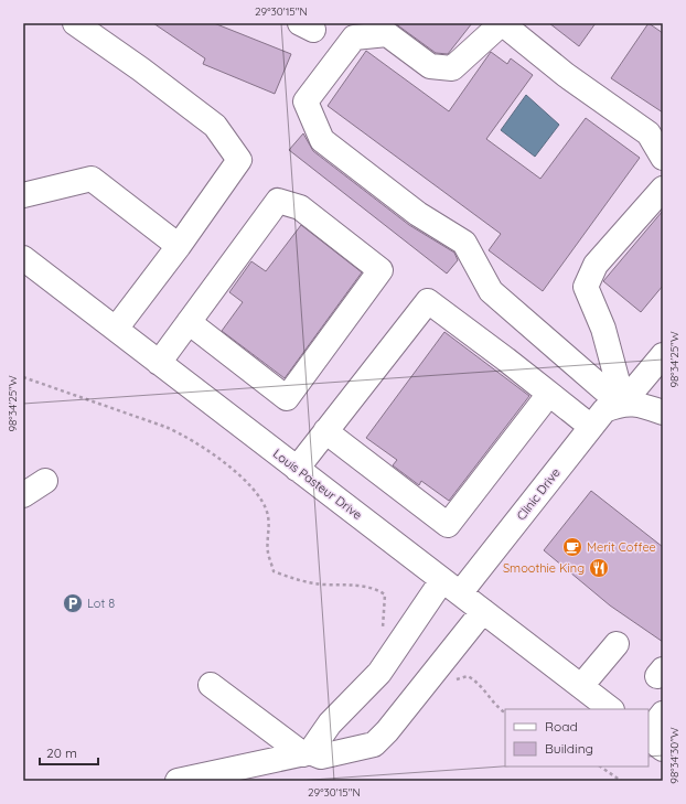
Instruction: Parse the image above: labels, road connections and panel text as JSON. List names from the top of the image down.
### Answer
{
  "streets": {
    "street": ["Louis Pasteur Drive", "Clinic Drive"]
  },
  "crossings": [
    ["Louis Pasteur Drive", "Clinic Drive"]
  ],
  "places": {
    "cafe": ["Merit Coffee"],
    "restaurant": ["Smoothie King"],
    "parking": ["Lot 8"]
  },
  "legend": ["Road", "Building"],
  "scale_bar": "20 m",
  "coordinates": ["29°30'15\"N", "98°34'25\"W", "98°34'30\"W"]
}
